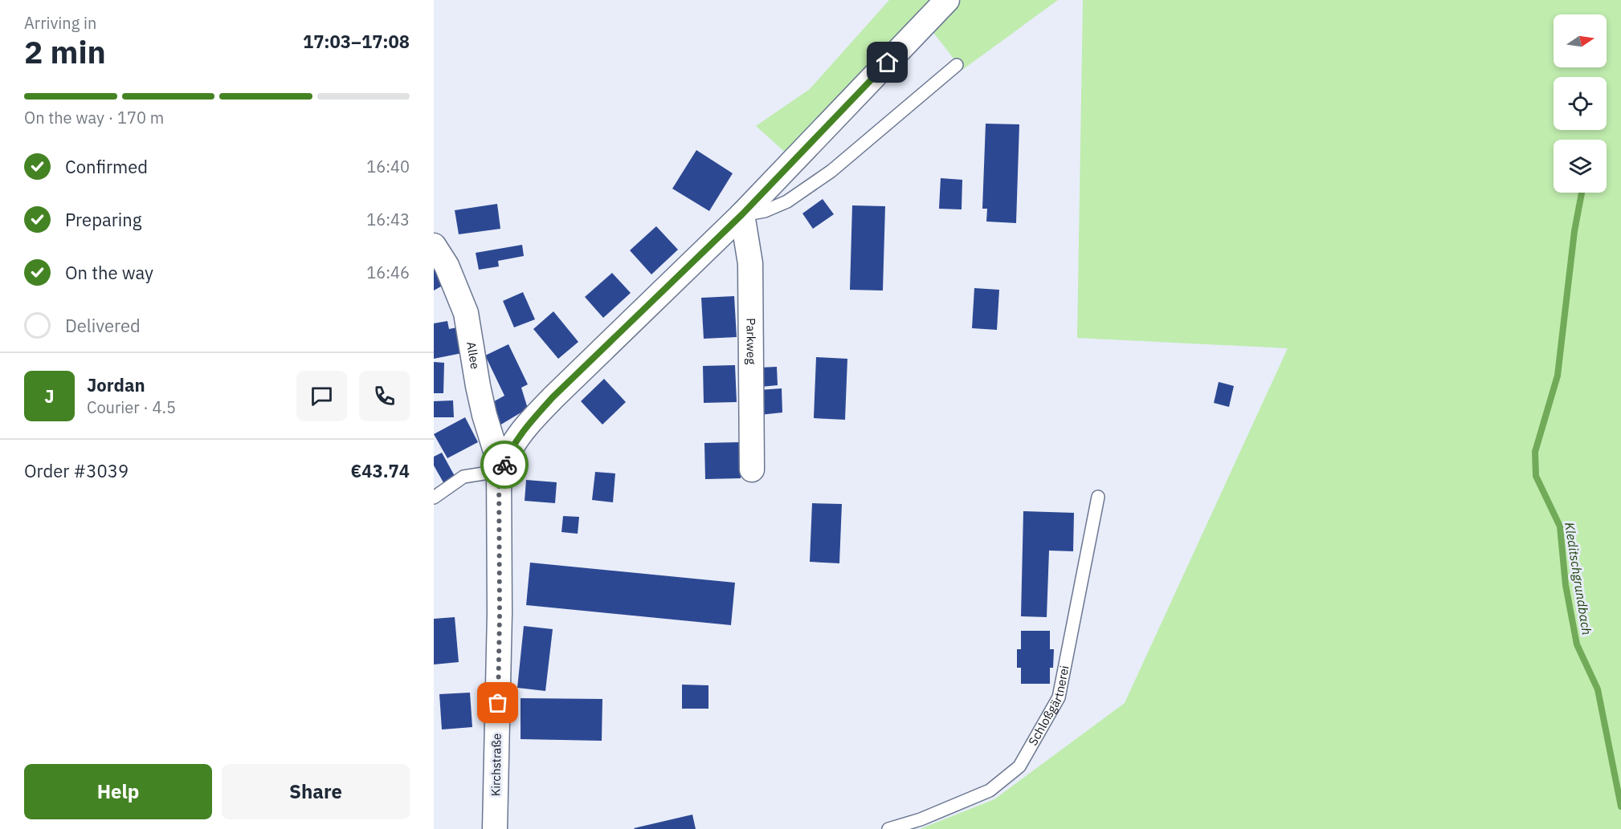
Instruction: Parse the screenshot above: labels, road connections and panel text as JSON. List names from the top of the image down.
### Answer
{
  "streets": {
    "street": ["Parkweg", "Allee", "Kirchstraße"],
    "lane": ["Schloßgärtnerei"]
  },
  "crossings": [
    ["Allee", "Kirchstraße"]
  ],
  "water": ["Kleditschgrundbach"],
  "north": "right",
  "page": {
    "heading": ["2 min", "Arriving in", "17:03–17:08"],
    "panel": [
      "Jordan",
      "Courier · 4.5",
      "Order #3039",
      "€43.74"
    ],
    "bar": "On the way · 170 m",
    "list": [
      ["Confirmed", "16:40"],
      ["Preparing", "16:43"],
      ["On the way", "16:46"],
      "Delivered"
    ],
    "round": "J",
    "buttons": ["Help", "Share"]
  }
}
